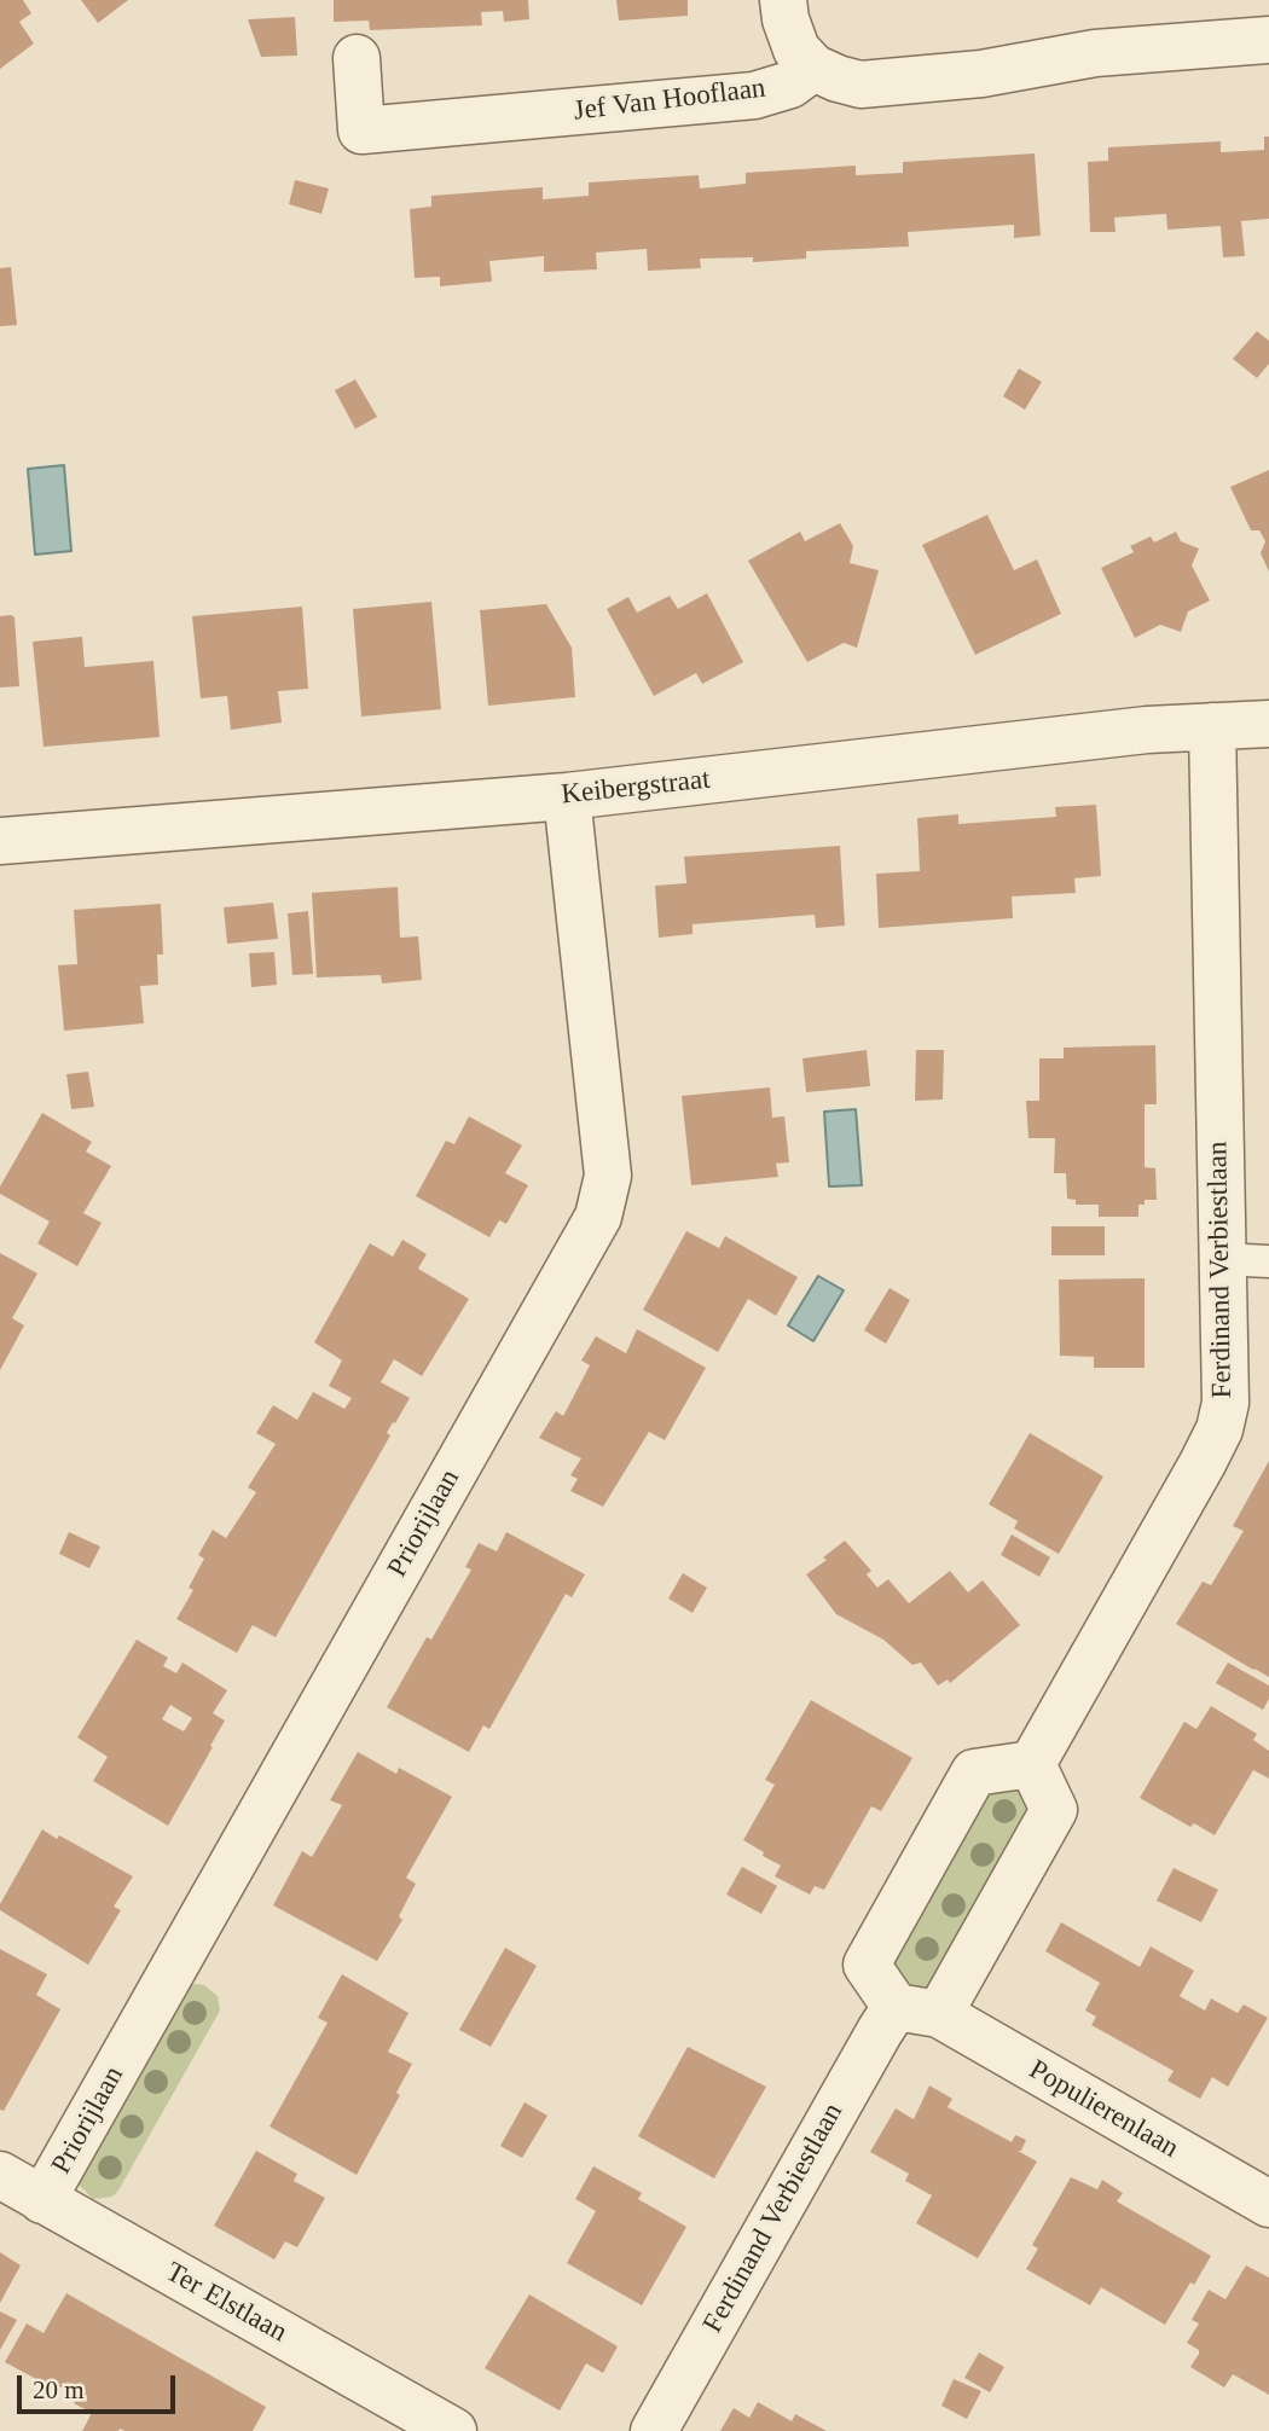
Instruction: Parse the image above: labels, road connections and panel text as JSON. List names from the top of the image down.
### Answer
{
  "streets": {
    "street": [
      "Jef Van Hooflaan",
      "Keibergstraat",
      "Ferdinand Verbiestlaan",
      "Priorijlaan",
      "Populierenlaan",
      "Ter Elstlaan"
    ]
  },
  "crossings": [
    ["Keibergstraat", "Ferdinand Verbiestlaan"],
    ["Keibergstraat", "Priorijlaan"],
    ["Ferdinand Verbiestlaan", "Populierenlaan"],
    ["Priorijlaan", "Ter Elstlaan"]
  ],
  "scale_bar": "20 m"
}
